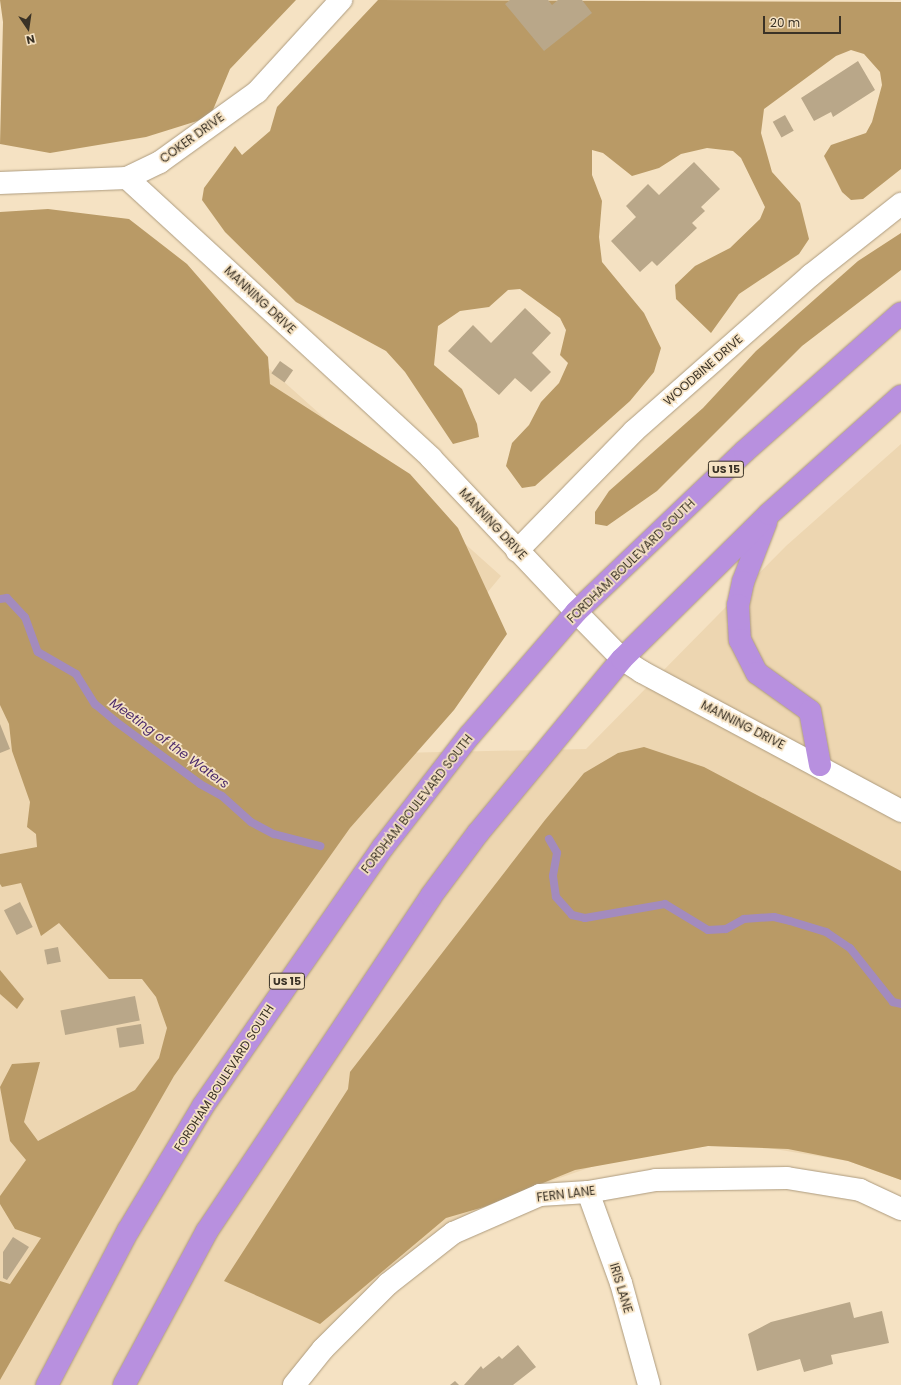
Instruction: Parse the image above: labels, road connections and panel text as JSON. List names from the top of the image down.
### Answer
{
  "streets": {
    "highway": ["US 15", "FORDHAM BOULEVARD SOUTH"],
    "street": [
      "COKER DRIVE",
      "MANNING DRIVE",
      "WOODBINE DRIVE",
      "FERN LANE",
      "IRIS LANE"
    ]
  },
  "crossings": [
    ["COKER DRIVE", "MANNING DRIVE"],
    ["MANNING DRIVE", "WOODBINE DRIVE"],
    ["MANNING DRIVE", "FORDHAM BOULEVARD SOUTH"],
    ["FERN LANE", "IRIS LANE"]
  ],
  "water": ["Meeting of the Waters"],
  "scale_bar": "20 m",
  "north": "bottom"
}
